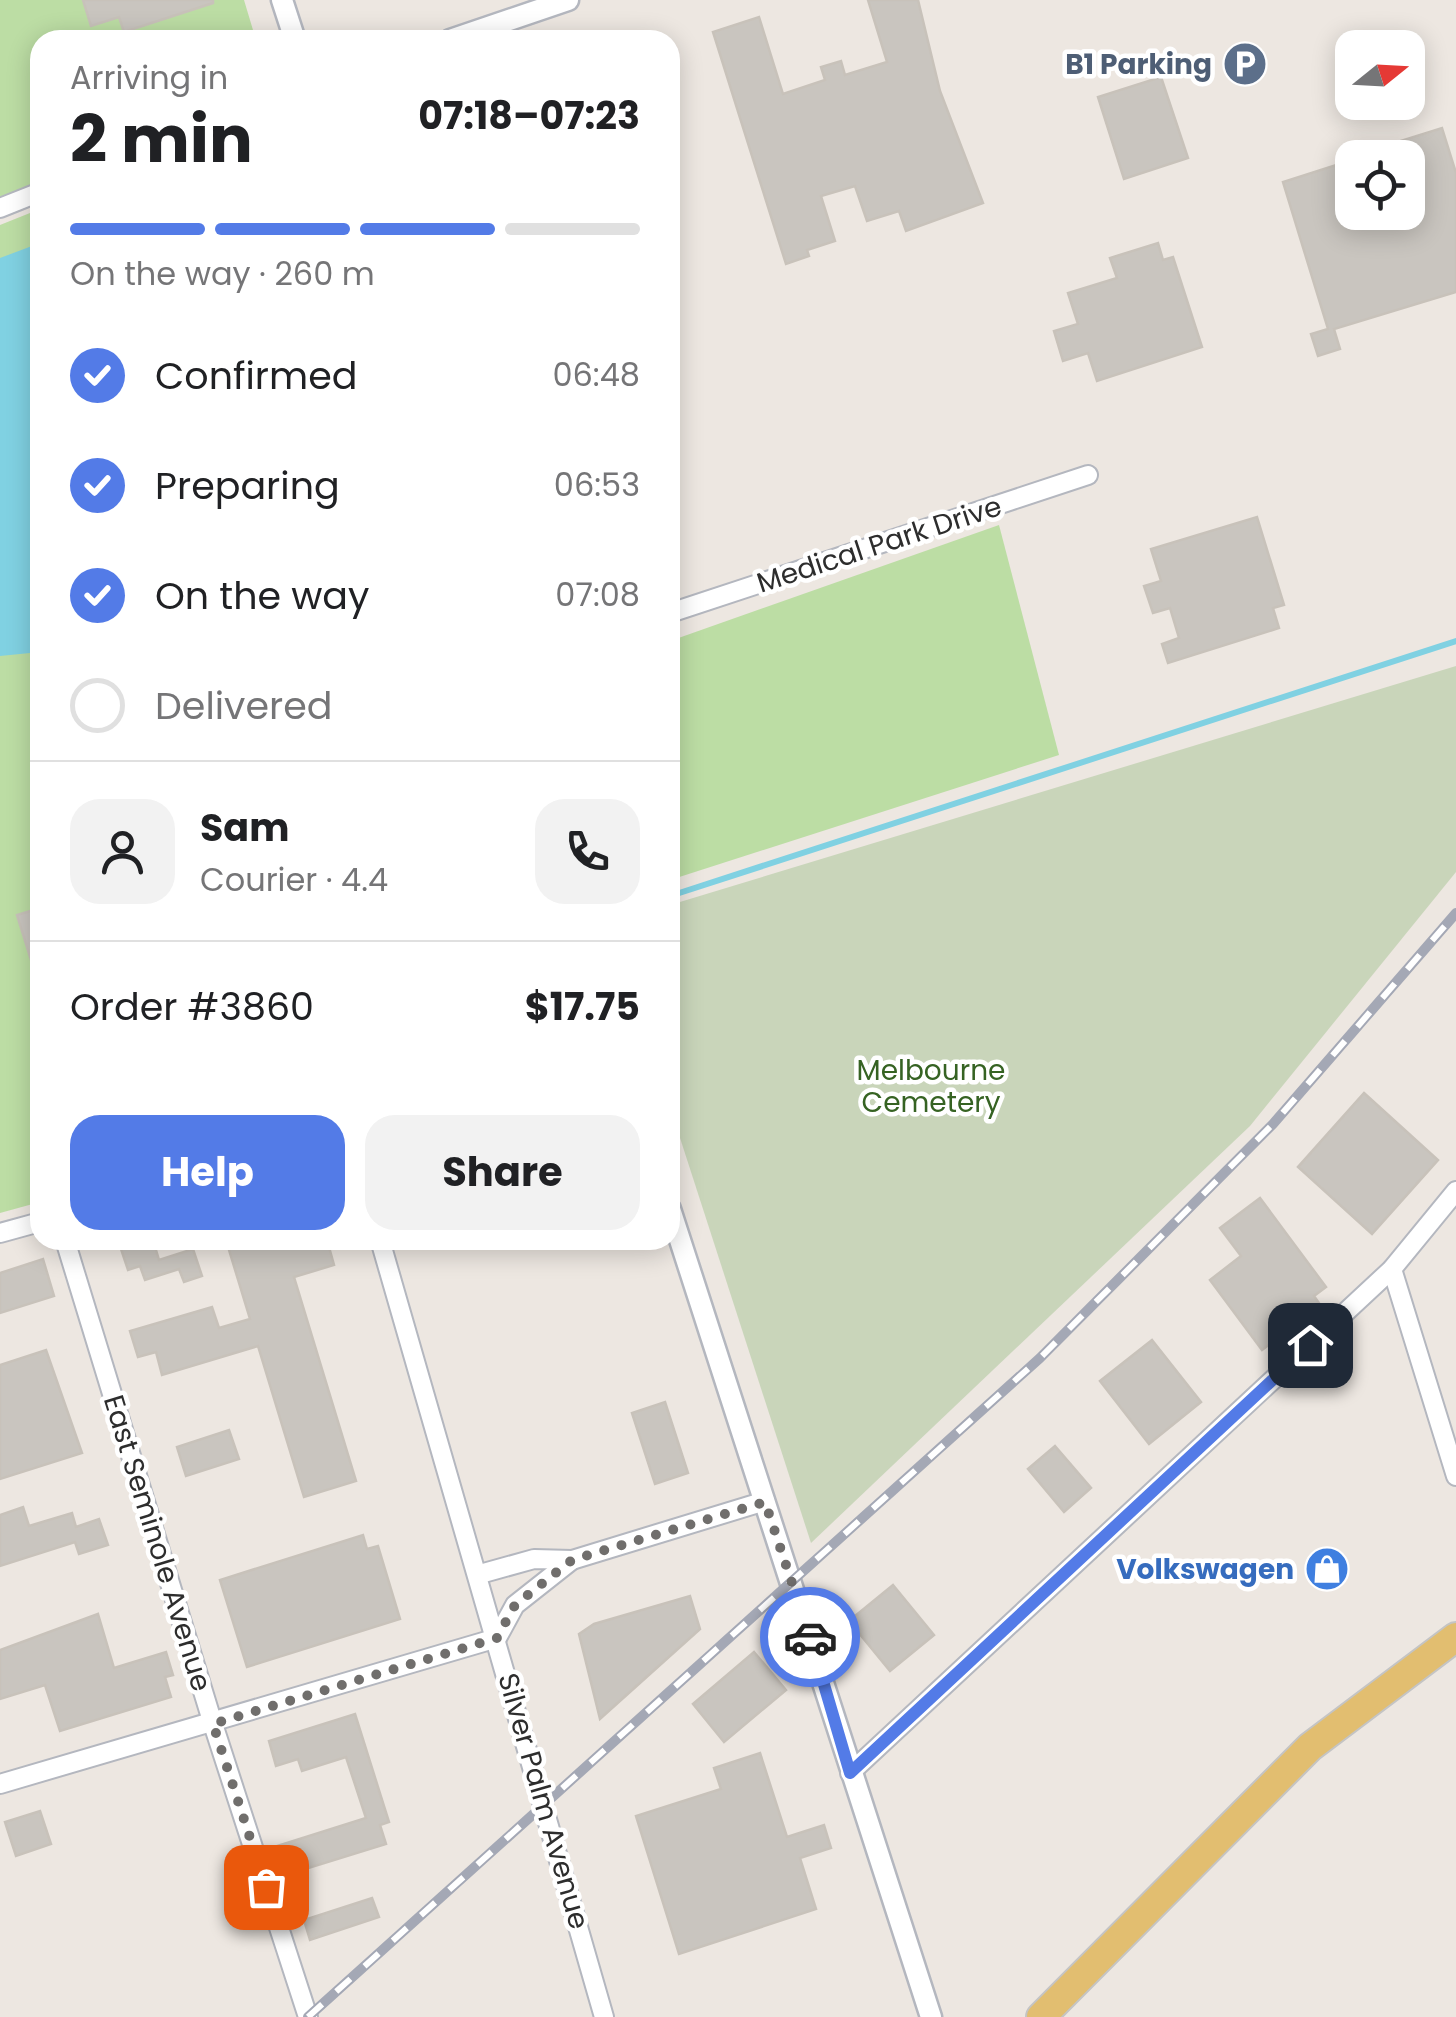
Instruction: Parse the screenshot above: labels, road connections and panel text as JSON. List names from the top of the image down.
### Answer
{
  "streets": {
    "street": ["Medical Park Drive", "East Seminole Avenue", "Silver Palm Avenue"]
  },
  "parks": ["Melbourne Cemetery"],
  "places": {
    "parking": ["B1 Parking"],
    "shop": ["Volkswagen"]
  },
  "north": "right",
  "page": {
    "heading": ["2 min", "Arriving in", "07:18–07:23"],
    "panel": [
      "Sam",
      "Courier · 4.4",
      "Order #3860",
      "$17.75"
    ],
    "bar": "On the way · 260 m",
    "list": [
      ["Confirmed", "06:48"],
      ["Preparing", "06:53"],
      ["On the way", "07:08"],
      "Delivered"
    ],
    "buttons": ["Help", "Share"]
  }
}
